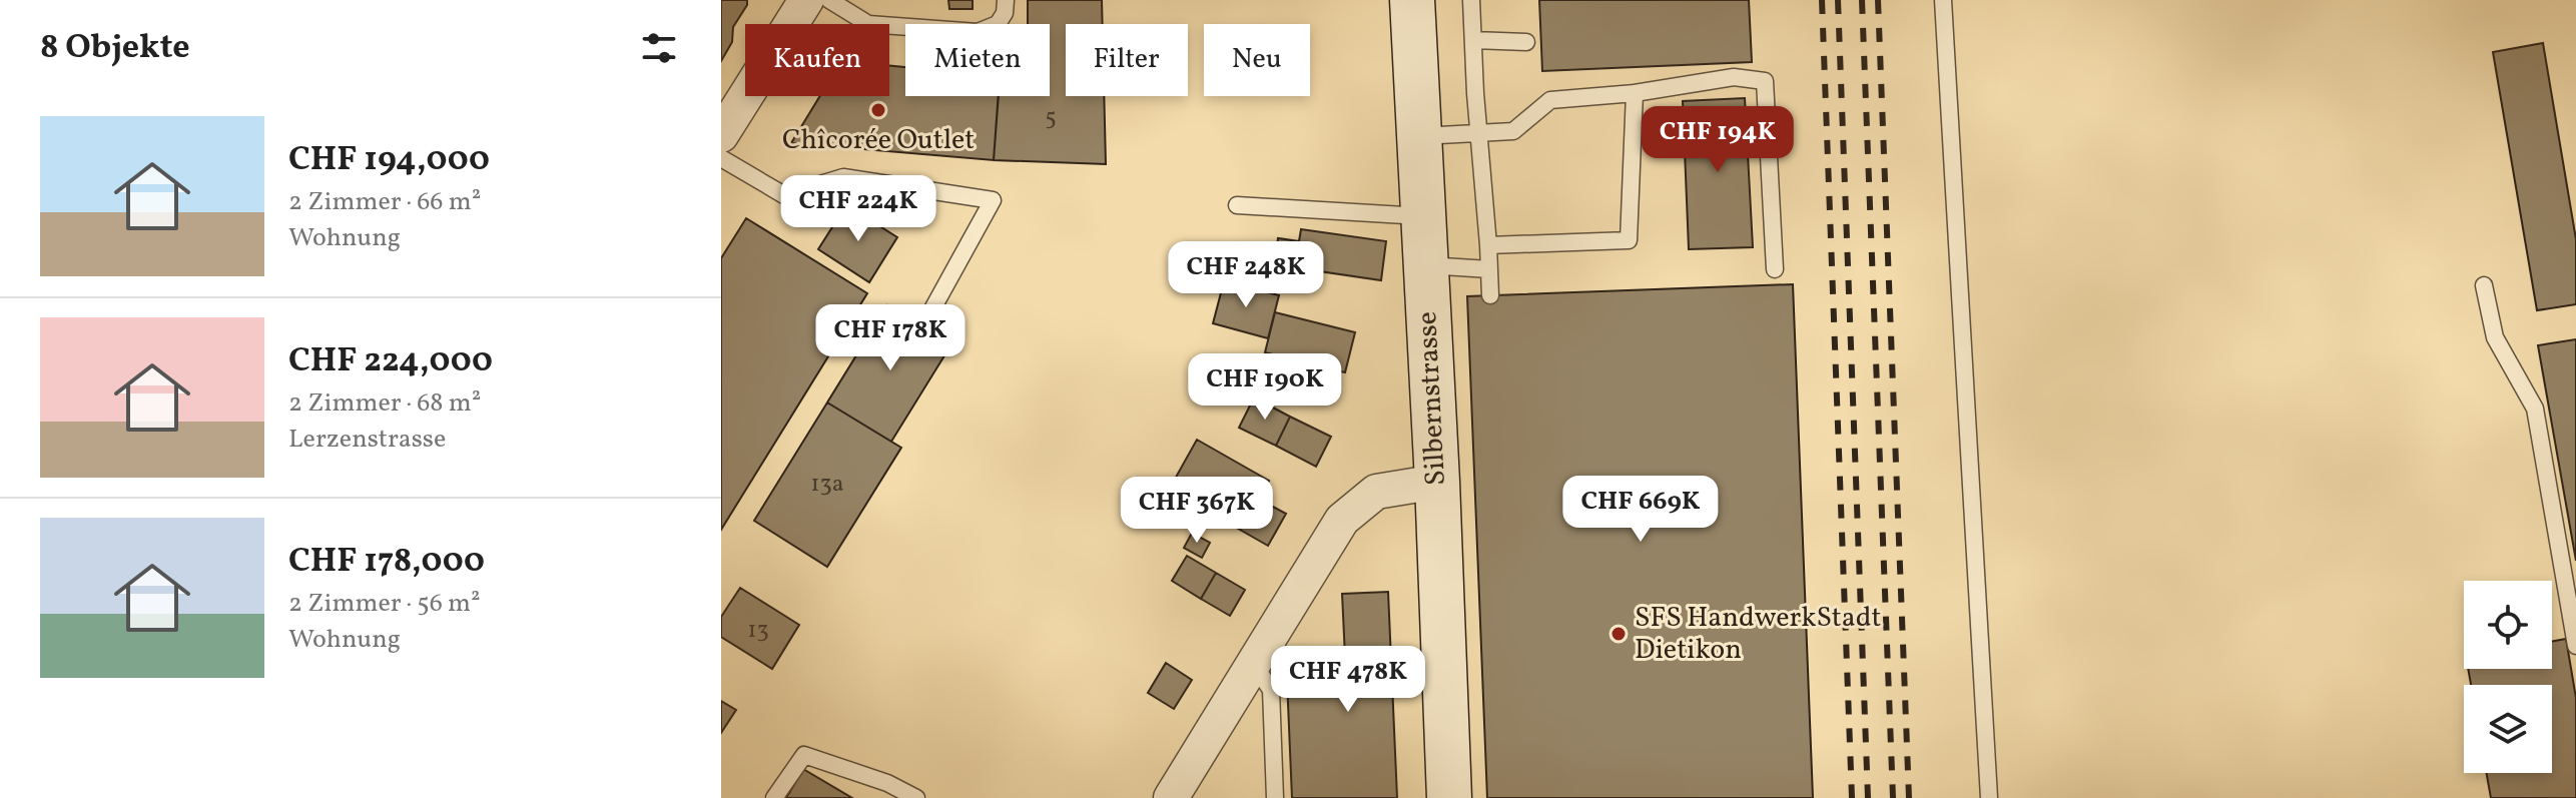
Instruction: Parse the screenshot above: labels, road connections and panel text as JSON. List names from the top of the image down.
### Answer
{
  "streets": {
    "street": ["Silbernstrasse"]
  },
  "places": ["Chîcorée Outlet", "SFS HandwerkStadt Dietikon"],
  "house_numbers": ["5", "13a", "13"],
  "page": {
    "heading": "8 Objekte",
    "chip": [
      "Kaufen",
      "Mieten",
      "Filter",
      "Neu"
    ],
    "list": [
      {
        "name": "CHF 194,000",
        "note": "2 Zimmer · 66 m² · Wohnung"
      },
      {
        "name": "CHF 224,000",
        "note": "2 Zimmer · 68 m² · Lerzenstrasse"
      },
      {
        "name": "CHF 178,000",
        "note": "2 Zimmer · 56 m² · Wohnung"
      }
    ],
    "price": [
      "CHF 194K",
      "CHF 224K",
      "CHF 248K",
      "CHF 178K",
      "CHF 190K",
      "CHF 669K",
      "CHF 367K",
      "CHF 478K"
    ]
  }
}
